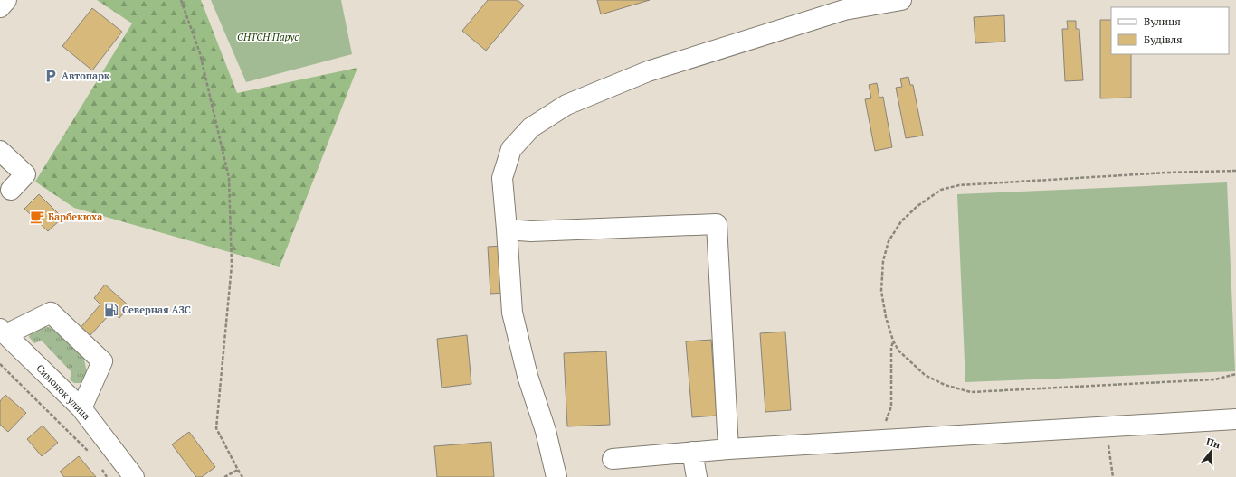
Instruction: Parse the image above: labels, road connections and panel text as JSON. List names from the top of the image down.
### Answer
{
  "streets": {
    "street": ["Симонок улица"]
  },
  "parks": ["СНТСН Парус"],
  "places": {
    "parking": ["Автопарк"],
    "cafe": ["Барбекюха"],
    "fuel station": ["Северная АЗС"]
  },
  "legend": ["Вулиця", "Будівля"],
  "north": "top"
}
